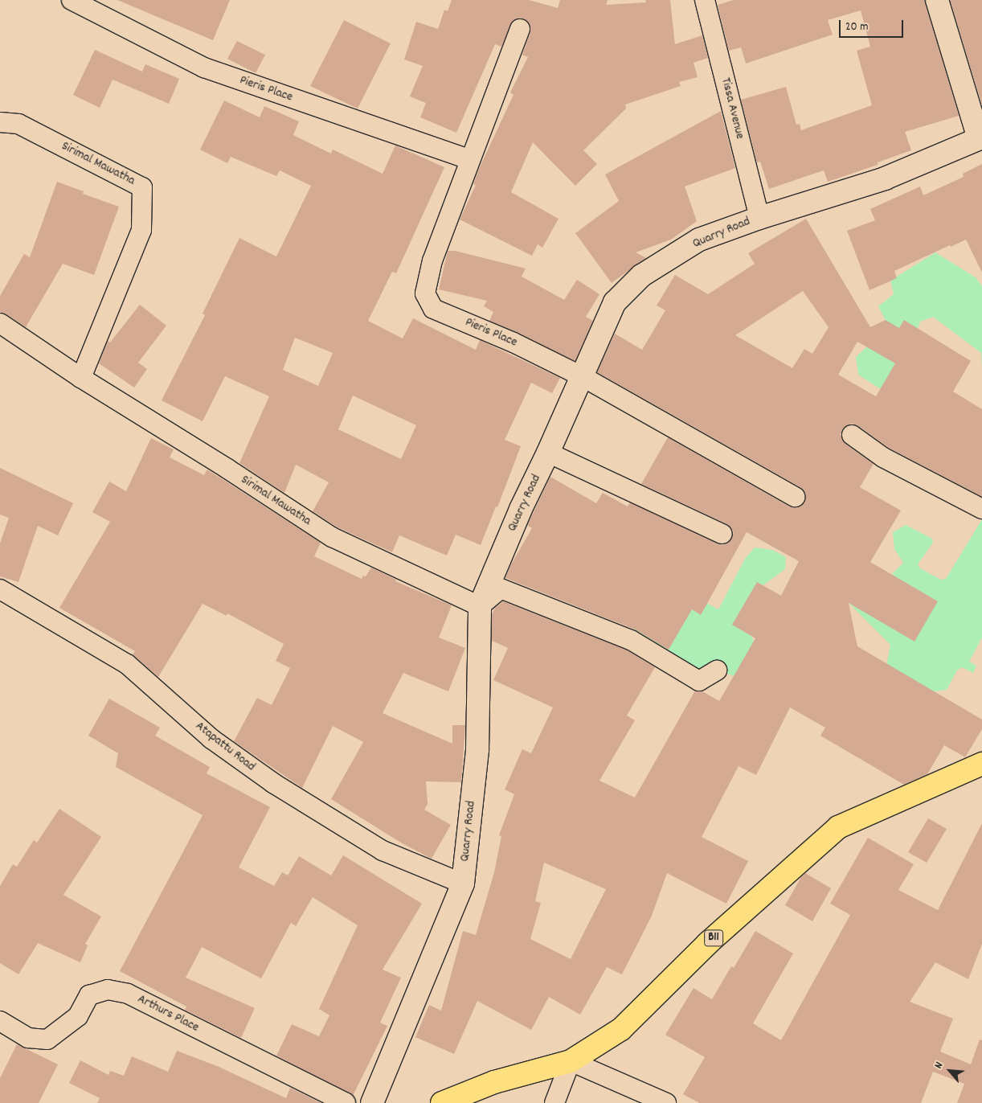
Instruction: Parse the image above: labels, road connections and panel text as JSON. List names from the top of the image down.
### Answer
{
  "streets": {
    "main road": ["B11"],
    "street": [
      "Pieris Place",
      "Tissa Avenue",
      "Sirimal Mawatha",
      "Quarry Road",
      "Atapattu Road",
      "Arthurs Place"
    ]
  },
  "crossings": [
    ["Pieris Place", "Quarry Road"],
    ["Tissa Avenue", "Quarry Road"],
    ["Sirimal Mawatha", "Quarry Road"],
    ["Quarry Road", "Atapattu Road"]
  ],
  "scale_bar": "20 m",
  "north": "top left"
}
